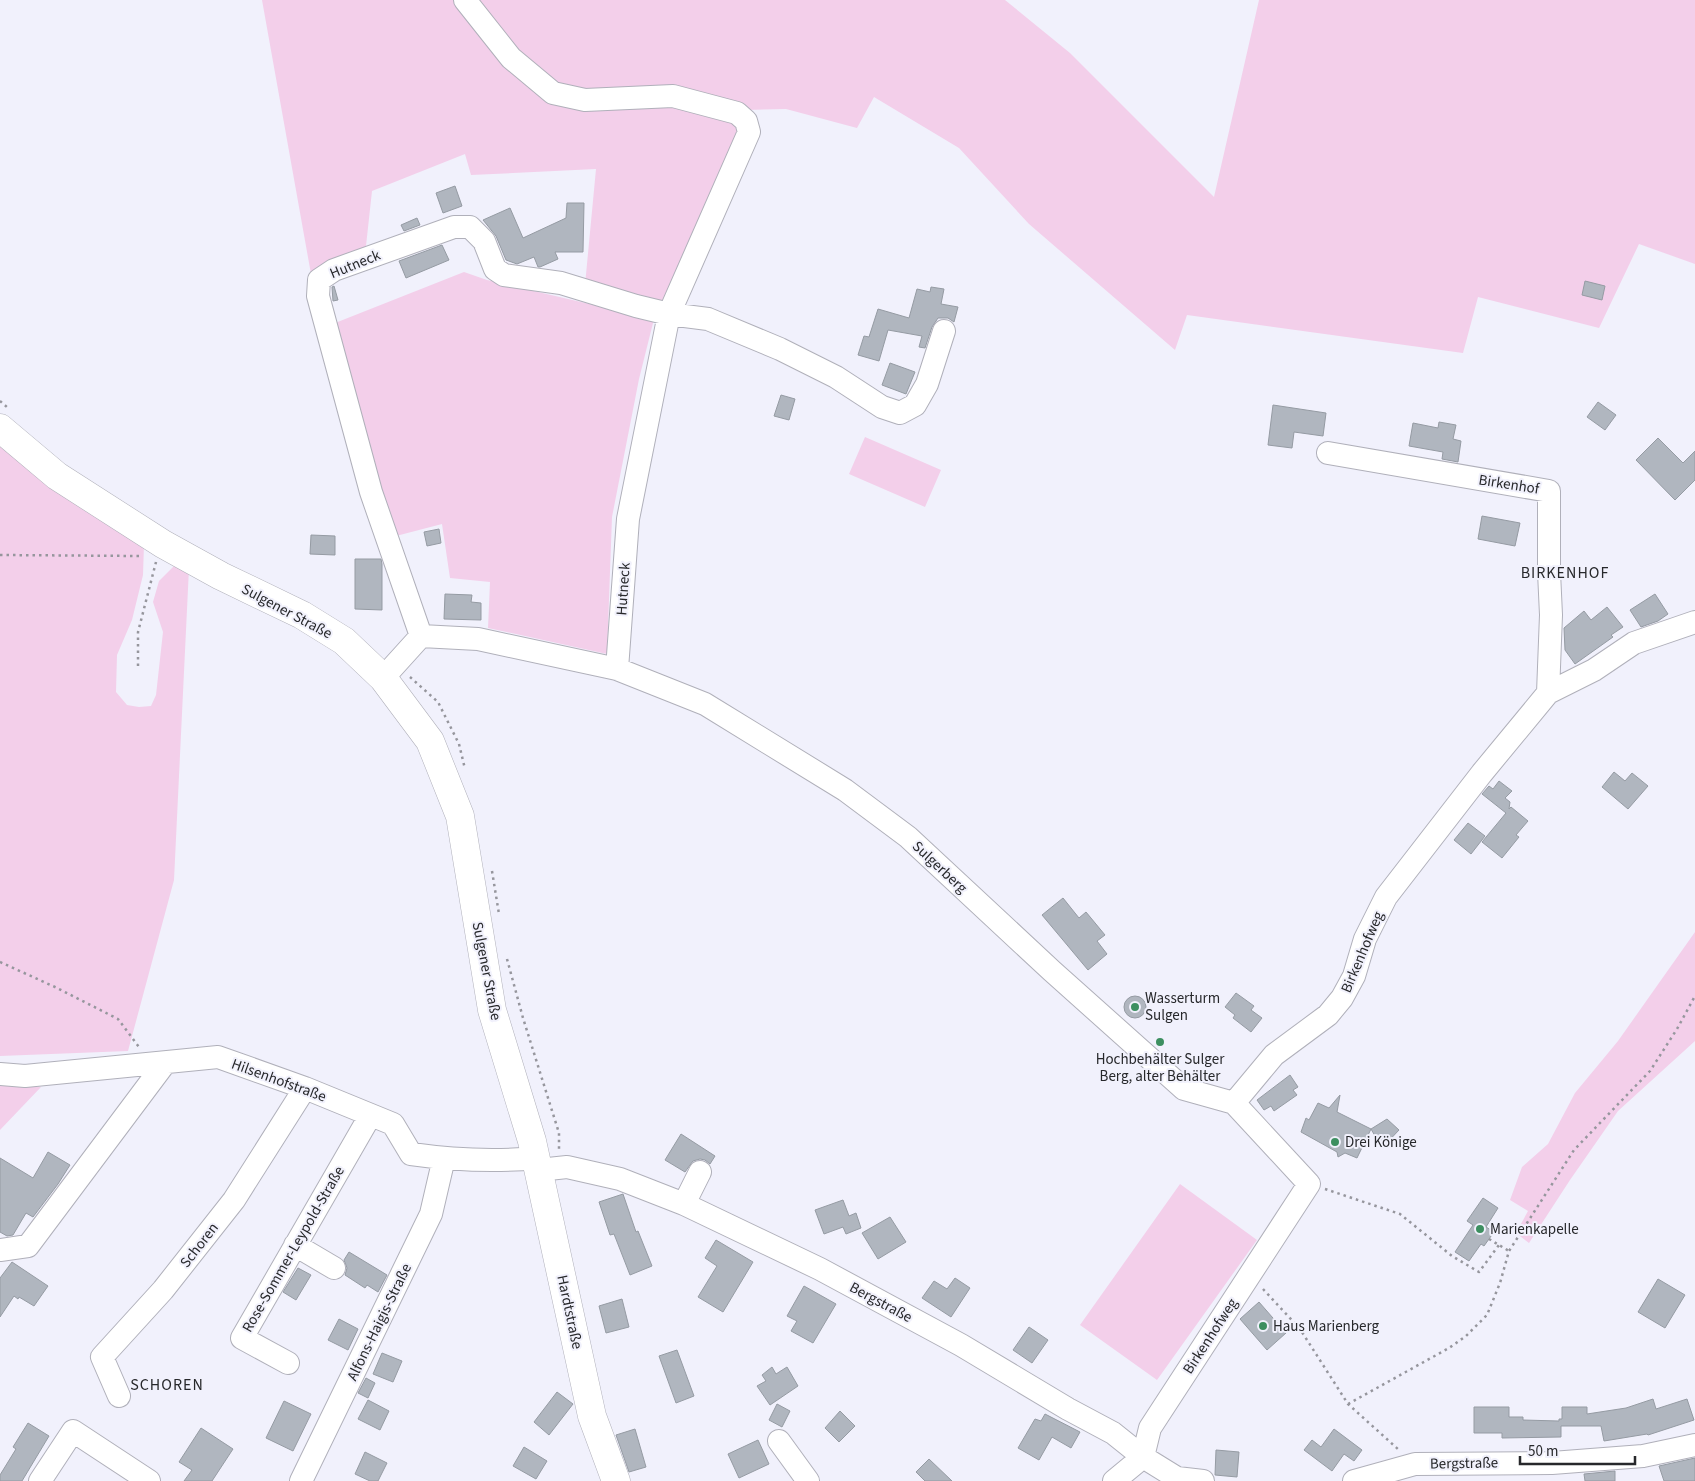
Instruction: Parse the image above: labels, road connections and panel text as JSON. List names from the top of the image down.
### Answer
{
  "streets": {
    "main road": ["Sulgener Straße", "Hardtstraße"],
    "street": [
      "Hutneck",
      "Birkenhof",
      "Sulgerberg",
      "Birkenhofweg",
      "Hilsenhofstraße",
      "Schoren",
      "Rose-Sommer-Leypold-Straße",
      "Bergstraße",
      "Alfons-Haigis-Straße"
    ]
  },
  "crossings": [
    ["Hutneck", "Sulgerberg"],
    ["Birkenhof", "Birkenhofweg"],
    ["Sulgener Straße", "Hilsenhofstraße"],
    ["Sulgener Straße", "Bergstraße"],
    ["Sulgener Straße", "Hardtstraße"],
    ["Sulgerberg", "Birkenhofweg"],
    ["Birkenhofweg", "Bergstraße"],
    ["Hilsenhofstraße", "Schoren"],
    ["Hilsenhofstraße", "Rose-Sommer-Leypold-Straße"],
    ["Hilsenhofstraße", "Bergstraße"],
    ["Hilsenhofstraße", "Hardtstraße"],
    ["Hilsenhofstraße", "Alfons-Haigis-Straße"],
    ["Bergstraße", "Hardtstraße"]
  ],
  "districts": ["BIRKENHOF", "SCHOREN"],
  "places": [
    "Wasserturm Sulgen",
    "Hochbehälter Sulger Berg, alter Behälter",
    "Drei Könige",
    "Marienkapelle",
    "Haus Marienberg"
  ],
  "scale_bar": "50 m"
}
